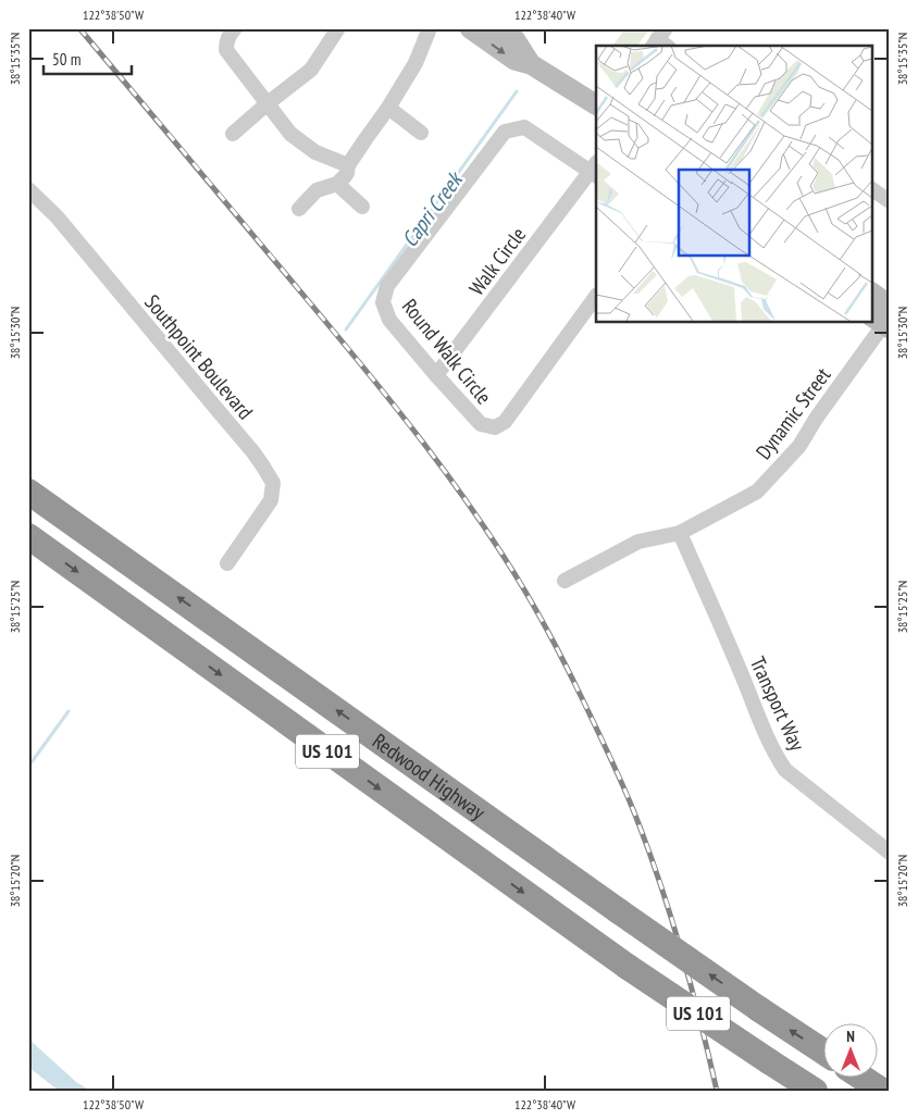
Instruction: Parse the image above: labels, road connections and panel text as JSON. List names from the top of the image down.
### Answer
{
  "streets": {
    "highway": ["US 101", "Redwood Highway"],
    "street": [
      "Walk Circle",
      "Round Walk Circle",
      "Southpoint Boulevard",
      "Dynamic Street",
      "Transport Way"
    ]
  },
  "crossings": [
    ["Walk Circle", "Round Walk Circle"],
    ["Dynamic Street", "Transport Way"]
  ],
  "water": ["Capri Creek"],
  "scale_bar": "50 m",
  "north": "top",
  "coordinates": [
    "122°38'50\"W",
    "122°38'40\"W",
    "38°15'35\"N",
    "38°15'30\"N",
    "38°15'25\"N",
    "38°15'20\"N"
  ]
}
